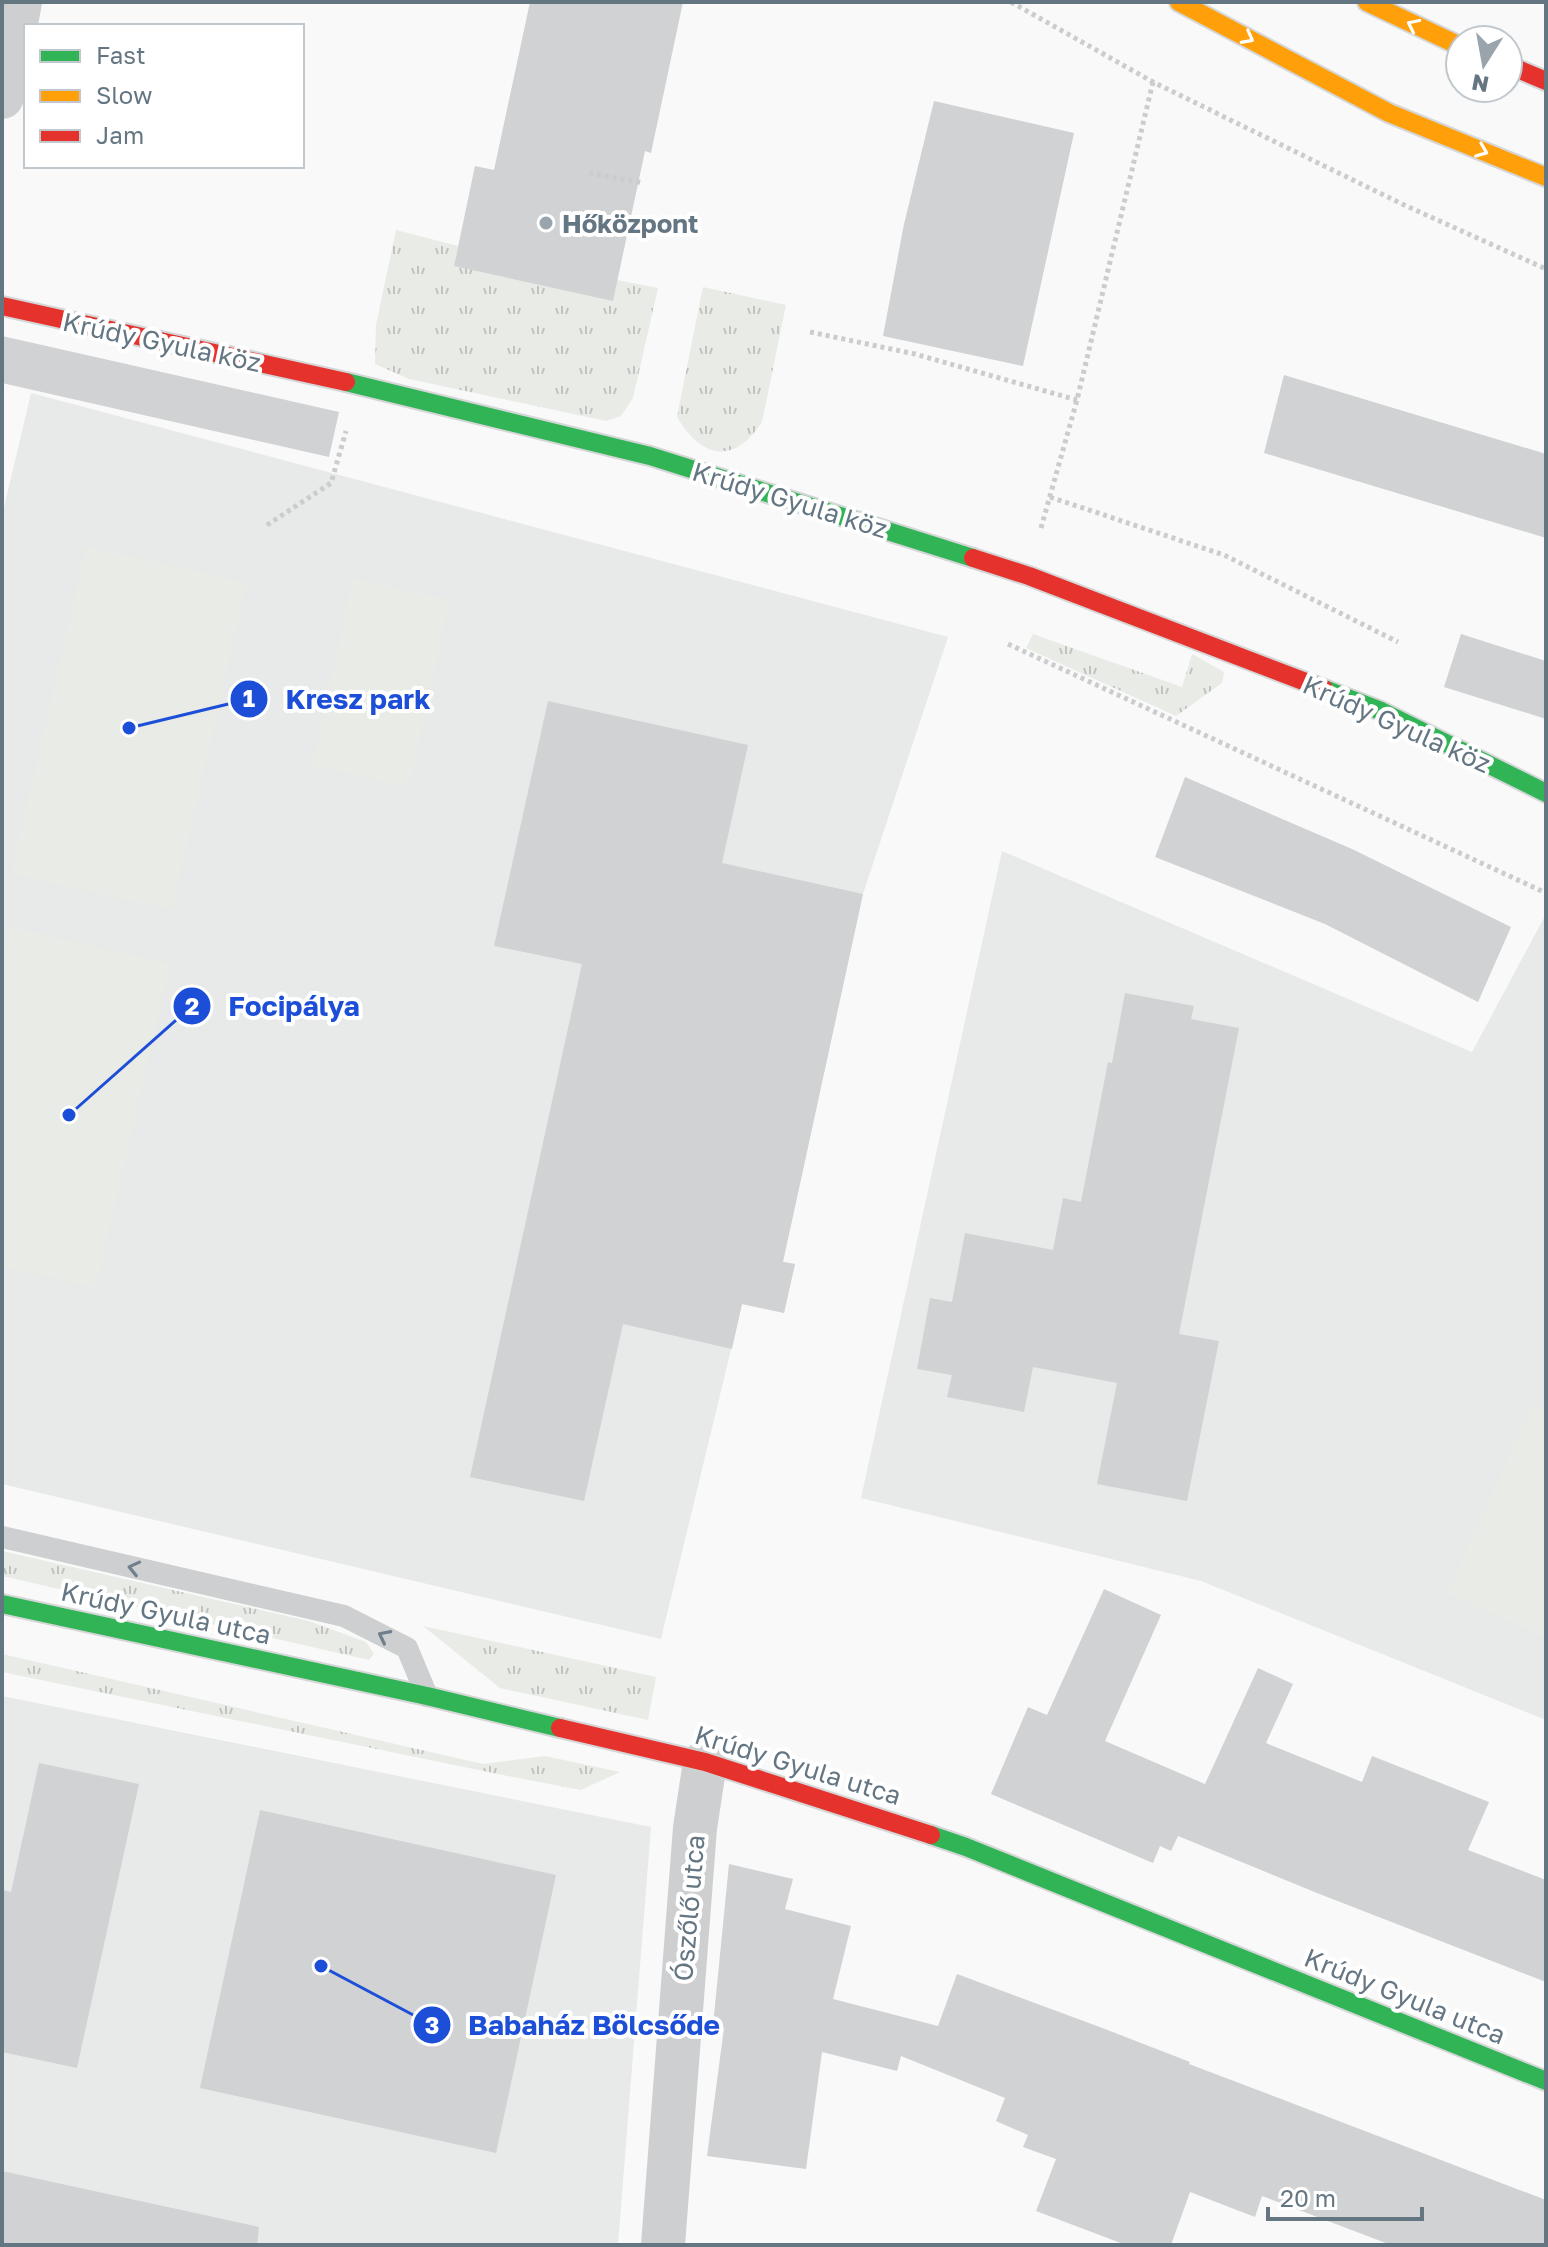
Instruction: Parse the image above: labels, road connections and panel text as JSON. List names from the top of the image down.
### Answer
{
  "streets": {
    "street": ["Krúdy Gyula köz", "Krúdy Gyula utca", "Ószőlő utca"]
  },
  "crossings": [
    ["Krúdy Gyula utca", "Ószőlő utca"]
  ],
  "places": [
    "Hőközpont",
    "Kresz park",
    "Focipálya",
    "Babaház Bölcsőde"
  ],
  "legend": ["Fast", "Slow", "Jam"],
  "scale_bar": "20 m",
  "north": "bottom"
}
